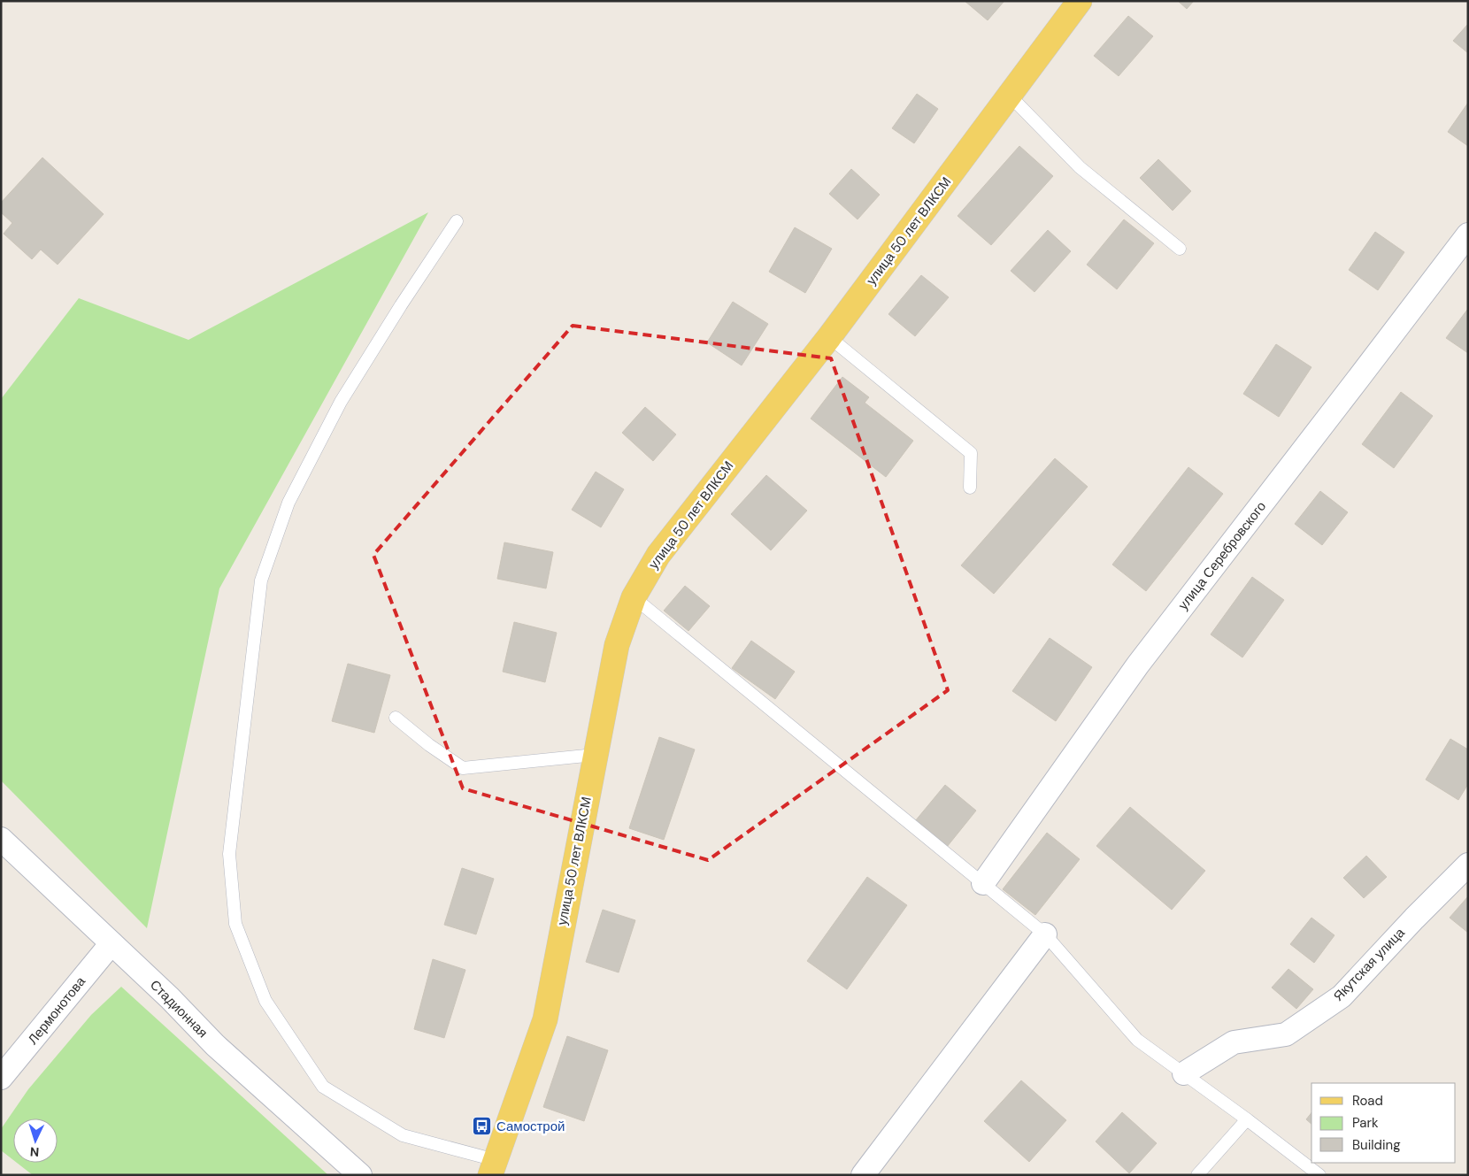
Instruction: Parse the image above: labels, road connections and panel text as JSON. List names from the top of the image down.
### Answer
{
  "streets": {
    "main road": ["улица 50 лет ВЛКСМ"],
    "street": [
      "улица Серебровского",
      "Якутская улица",
      "Стадионная",
      "Лермонотова"
    ]
  },
  "crossings": [
    ["Стадионная", "Лермонотова"]
  ],
  "places": {
    "bus stop": ["Самострой"]
  },
  "legend": ["Road", "Park", "Building"],
  "north": "bottom"
}
